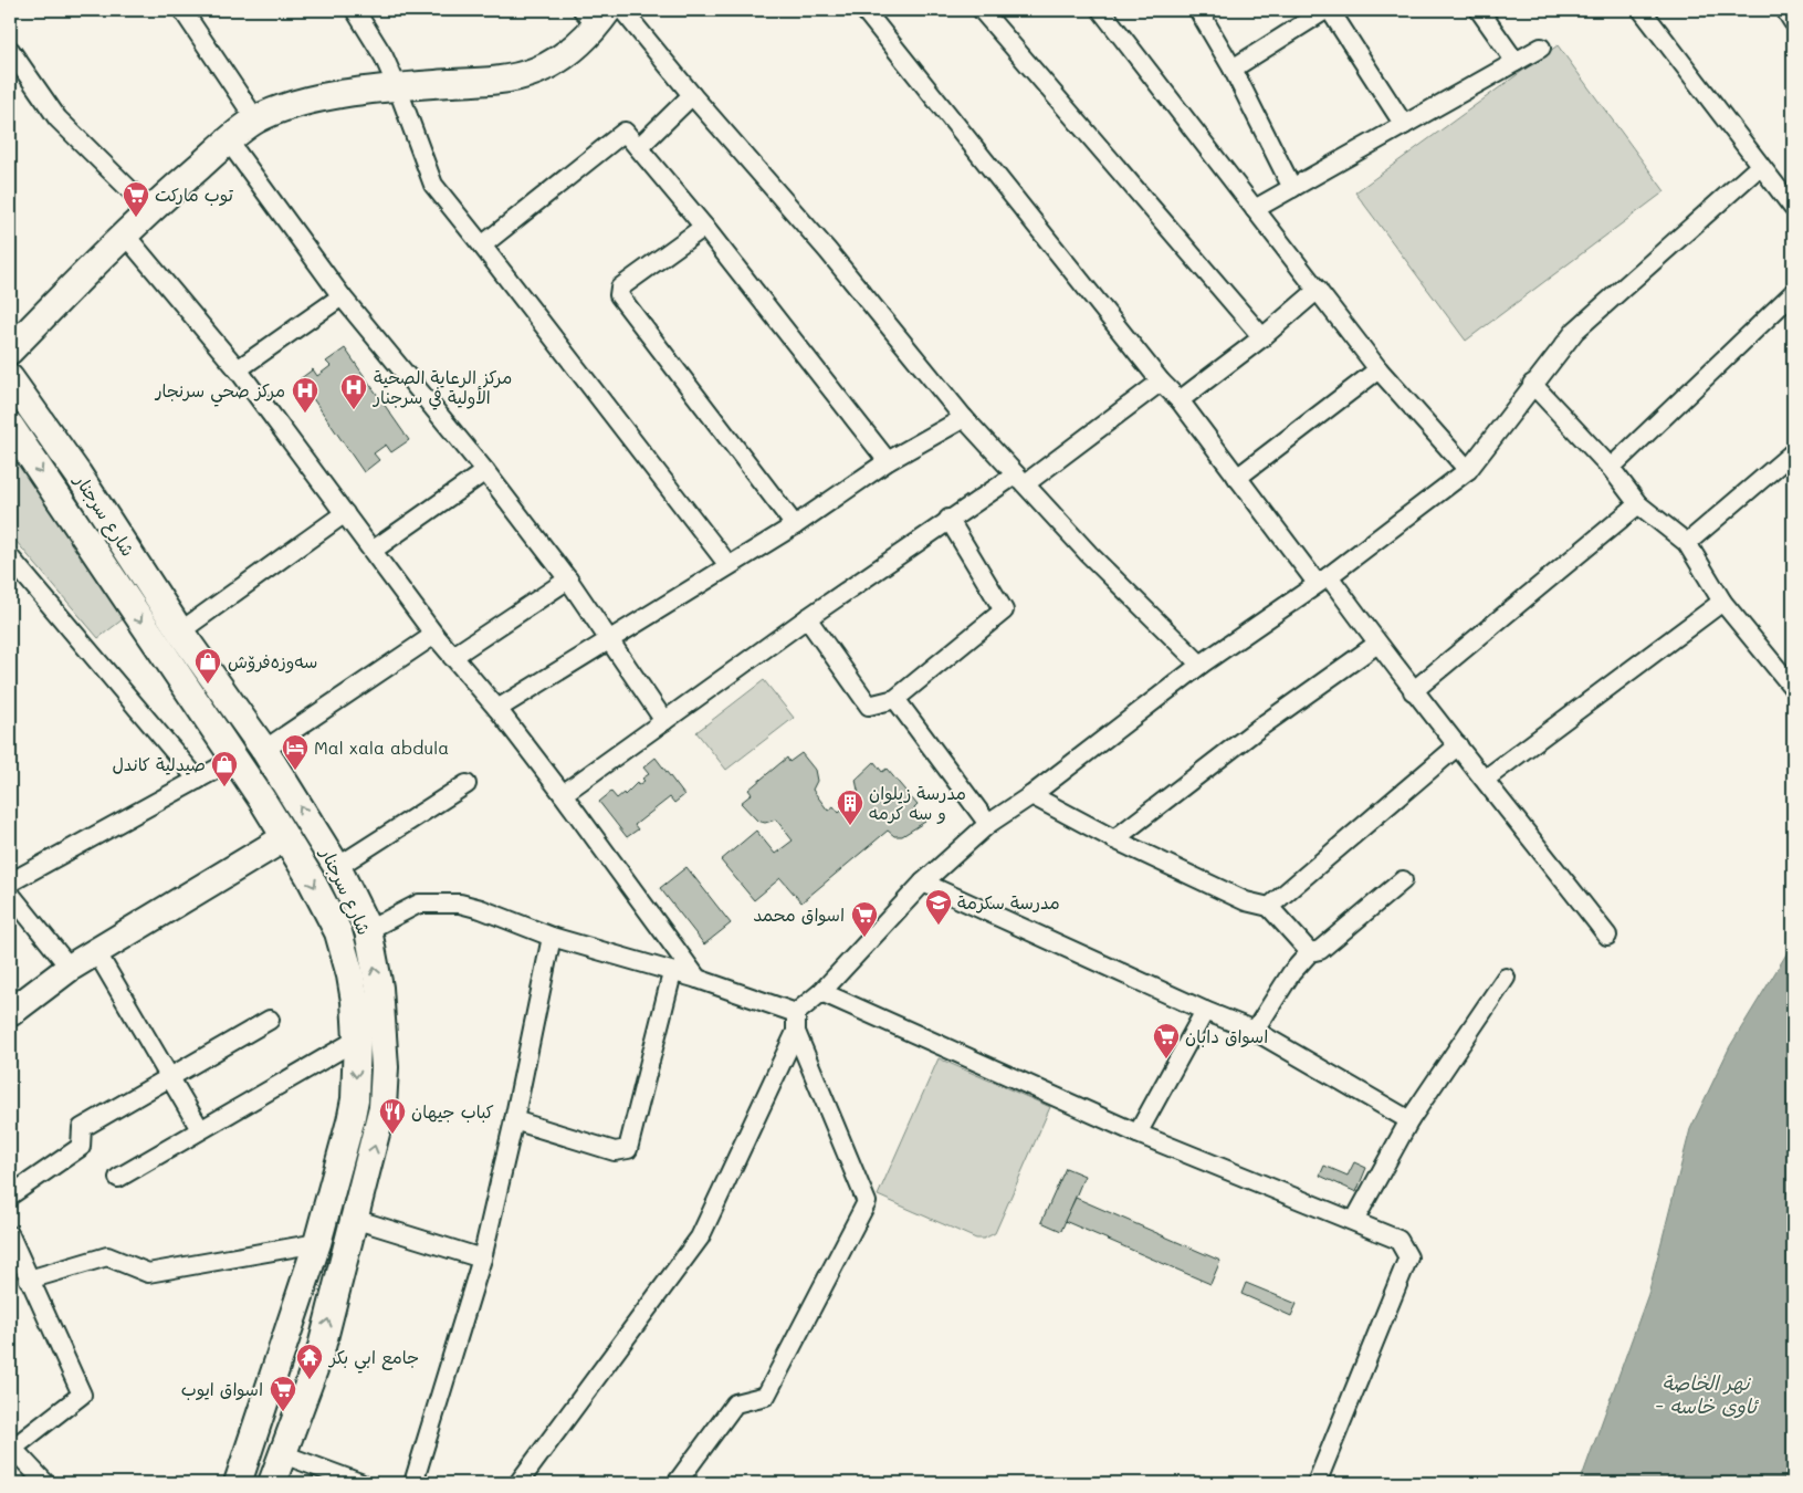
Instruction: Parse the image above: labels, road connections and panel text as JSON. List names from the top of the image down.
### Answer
{
  "streets": {
    "street": ["شارع سرجنار"]
  },
  "water": ["نهر الخاصة - ئاوی خاسە"],
  "places": {
    "supermarket": [
      "توب ماركت",
      "اسواق محمد",
      "اسواق دابان",
      "اسواق ايوب"
    ],
    "hospital": ["مركز الرعاية الصحية الأولية في سرجنار", "مركز صحي سرنجار"],
    "shop": ["سەوزەفرۆش", "صيدلية كاندل"],
    "hotel": ["Mal xala abdula"],
    "building": ["مدرسة زيلوان و سه كرمه"],
    "school or university": ["مدرسة سكرمة"],
    "restaurant": ["كباب جيهان"],
    "temple": ["جامع ابي بكر"]
  }
}
